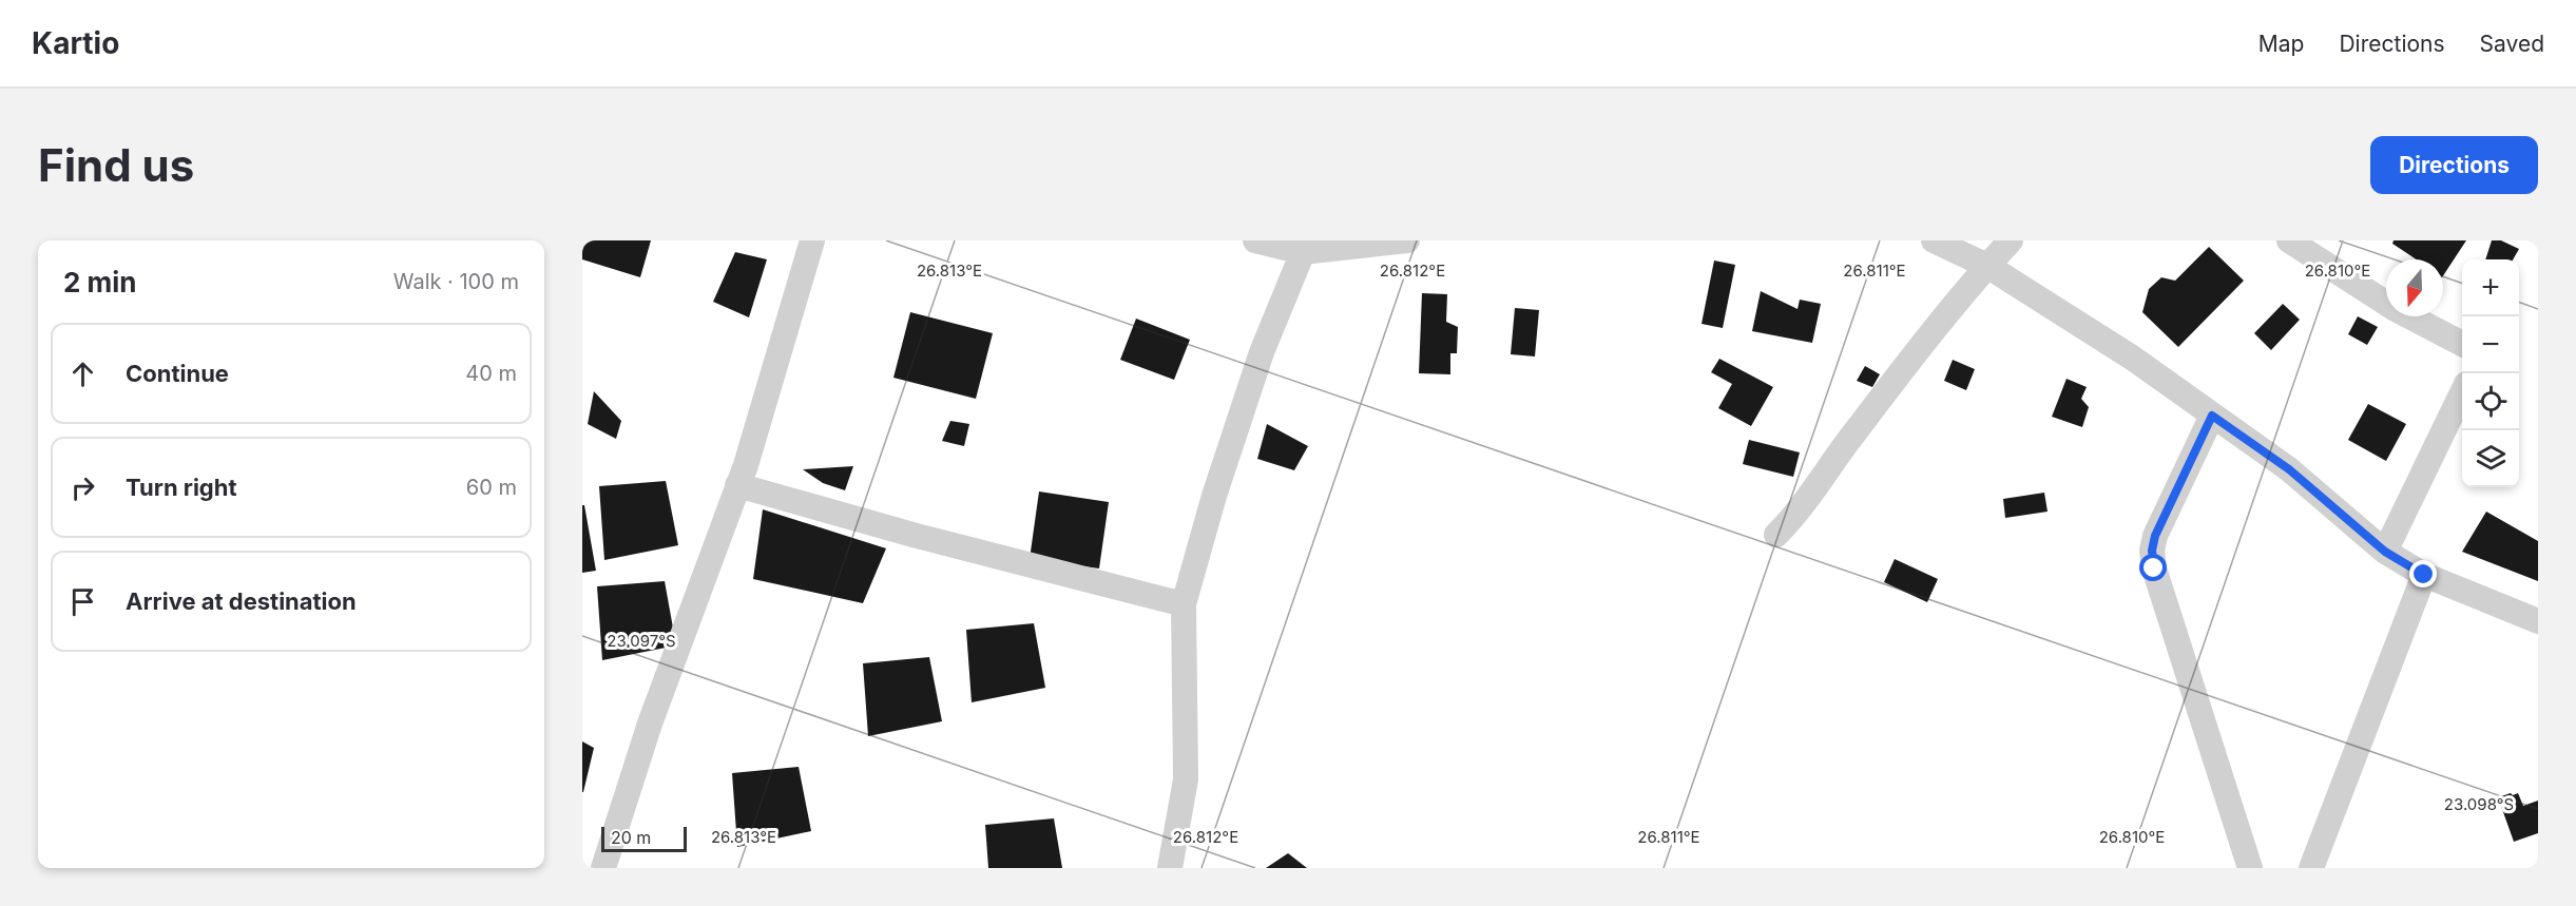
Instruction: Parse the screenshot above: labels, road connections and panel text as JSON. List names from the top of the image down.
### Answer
{
  "scale_bar": "20 m",
  "north": "bottom",
  "page": {
    "header": "Kartio",
    "nav": ["Map", "Directions", "Saved"],
    "buttons": "Directions",
    "title": "Find us",
    "heading": ["2 min", "Walk · 100 m"],
    "map_buttons": ["+", "−"],
    "list": [
      ["Continue", "40 m"],
      ["Turn right", "60 m"],
      "Arrive at destination"
    ],
    "scale": "20 m"
  },
  "coordinates": [
    "26.813°E",
    "26.812°E",
    "26.811°E",
    "26.810°E",
    "23.097°S",
    "23.098°S"
  ]
}
